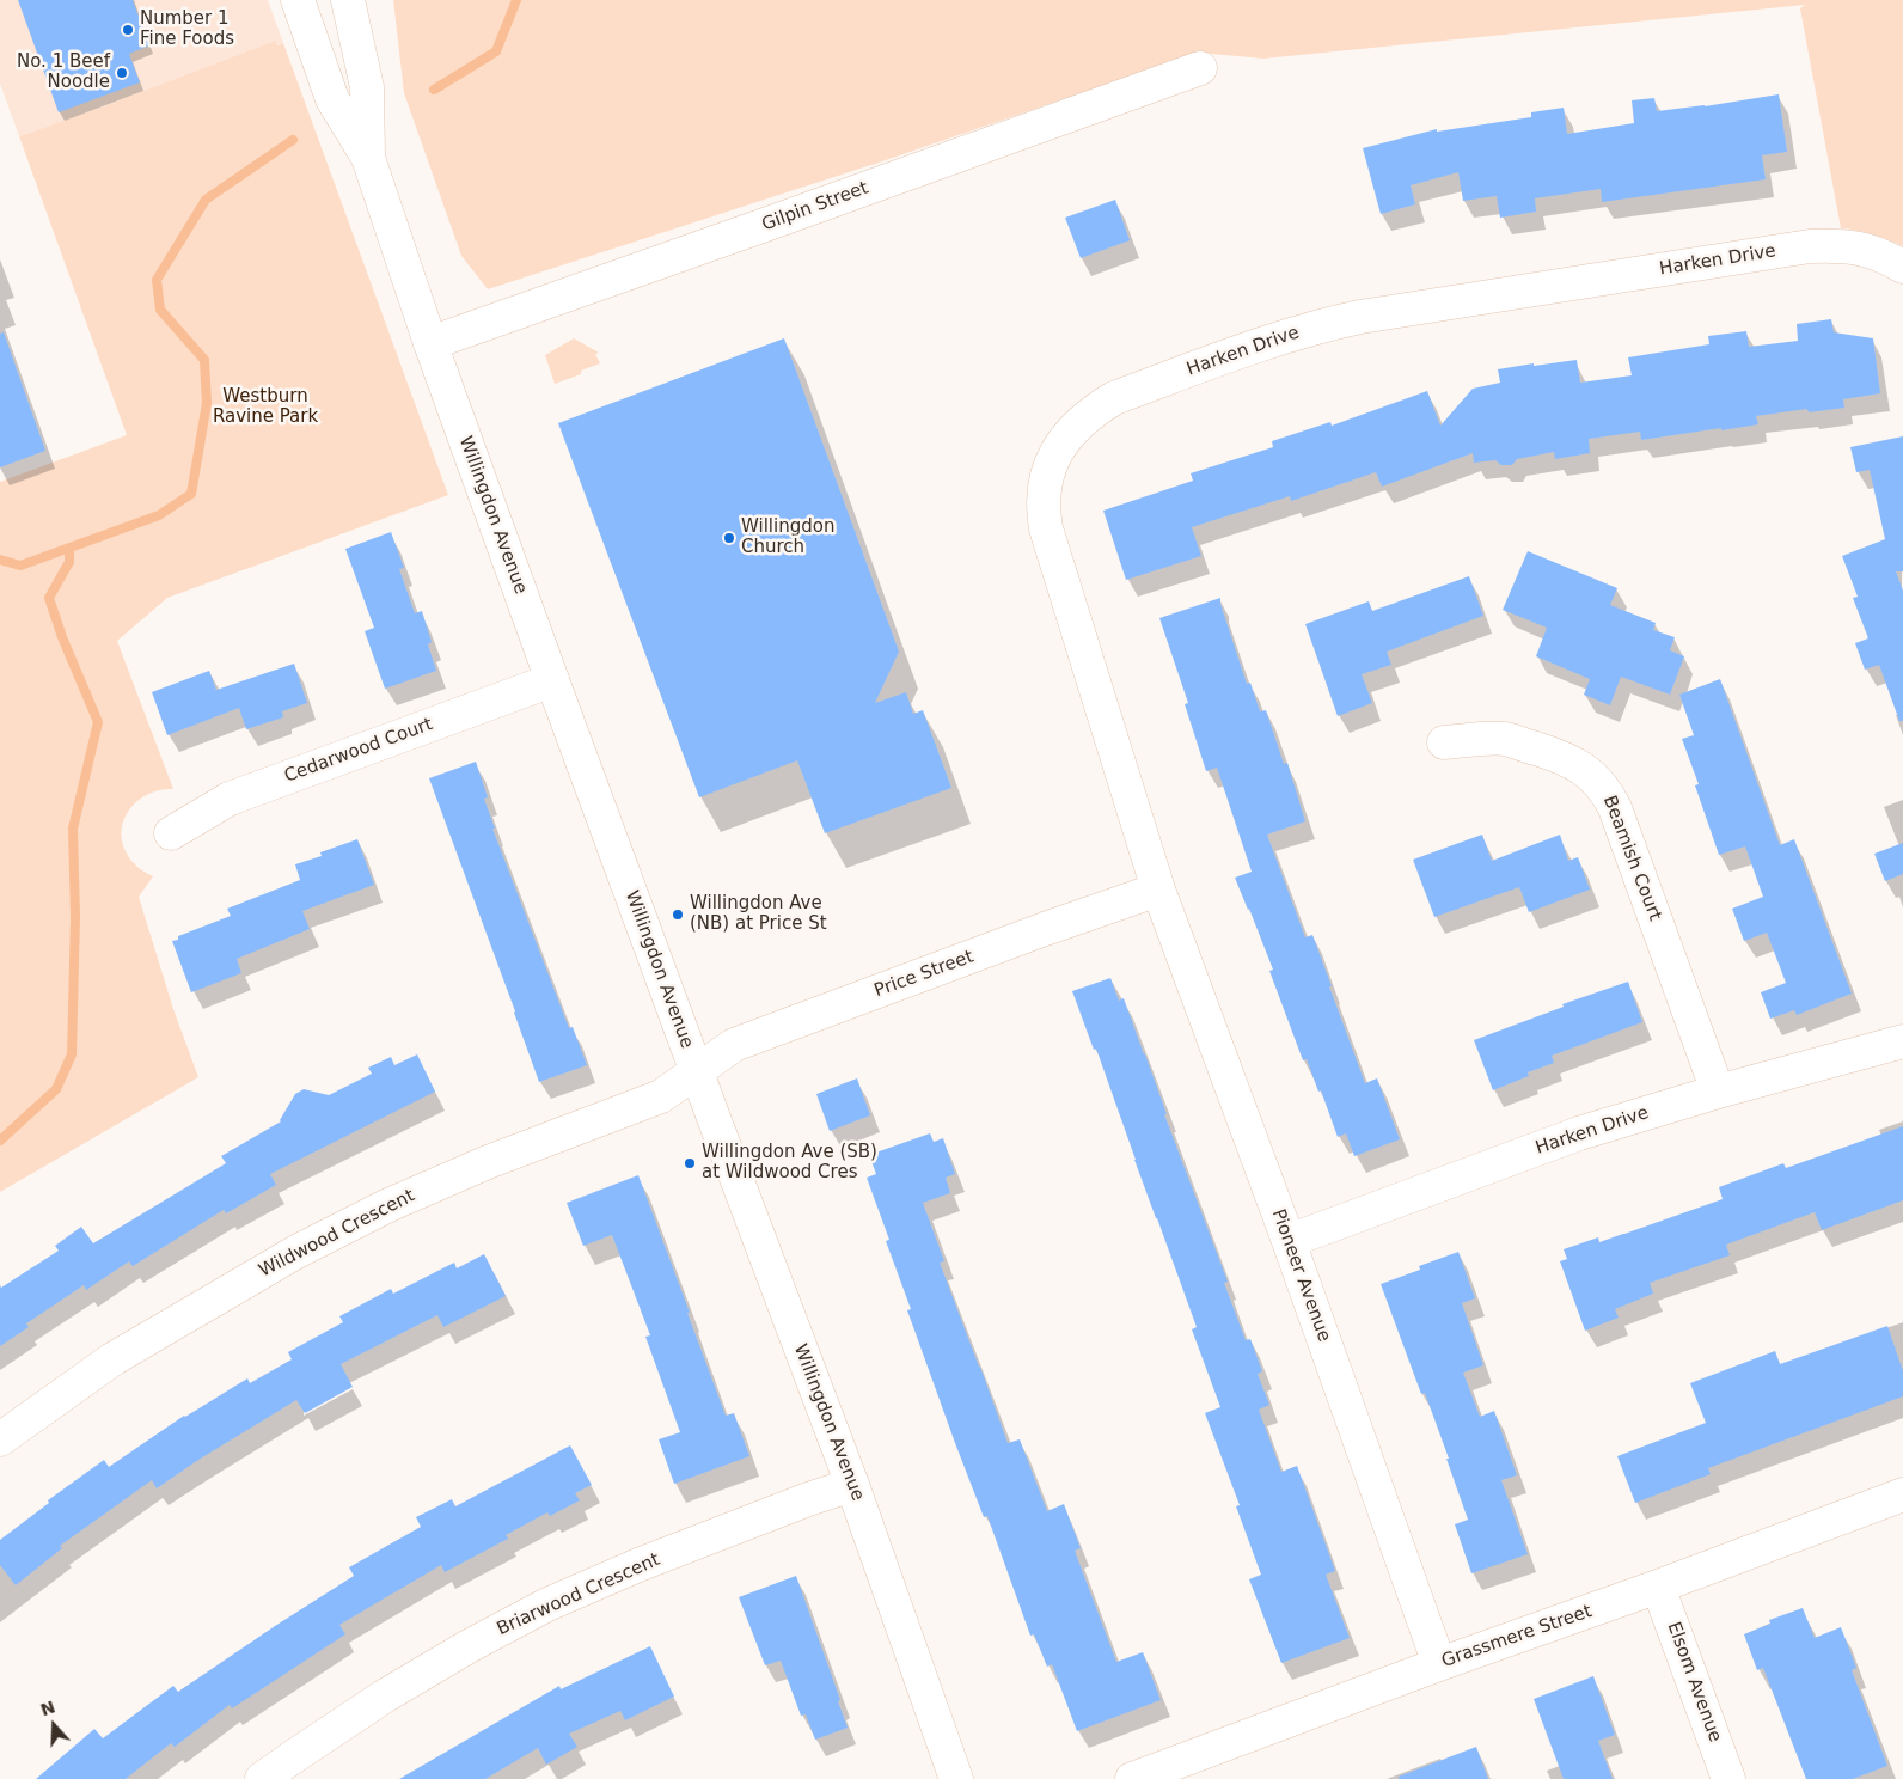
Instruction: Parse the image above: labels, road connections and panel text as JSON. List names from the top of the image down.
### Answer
{
  "streets": {
    "street": [
      "Gilpin Street",
      "Harken Drive",
      "Willingdon Avenue",
      "Cedarwood Court",
      "Beamish Court",
      "Price Street",
      "Wildwood Crescent",
      "Pioneer Avenue",
      "Briarwood Crescent",
      "Grassmere Street",
      "Elsom Avenue"
    ]
  },
  "crossings": [
    ["Gilpin Street", "Willingdon Avenue"],
    ["Harken Drive", "Beamish Court"],
    ["Harken Drive", "Price Street"],
    ["Harken Drive", "Pioneer Avenue"],
    ["Willingdon Avenue", "Cedarwood Court"],
    ["Willingdon Avenue", "Price Street"],
    ["Willingdon Avenue", "Wildwood Crescent"],
    ["Willingdon Avenue", "Briarwood Crescent"],
    ["Price Street", "Wildwood Crescent"],
    ["Price Street", "Pioneer Avenue"],
    ["Pioneer Avenue", "Grassmere Street"],
    ["Grassmere Street", "Elsom Avenue"]
  ],
  "parks": ["Westburn Ravine Park"],
  "places": [
    "Number 1 Fine Foods",
    "No. 1 Beef Noodle",
    "Willingdon Church",
    "Willingdon Ave (NB) at Price St",
    "Willingdon Ave (SB) at Wildwood Cres"
  ],
  "north": "top"
}
